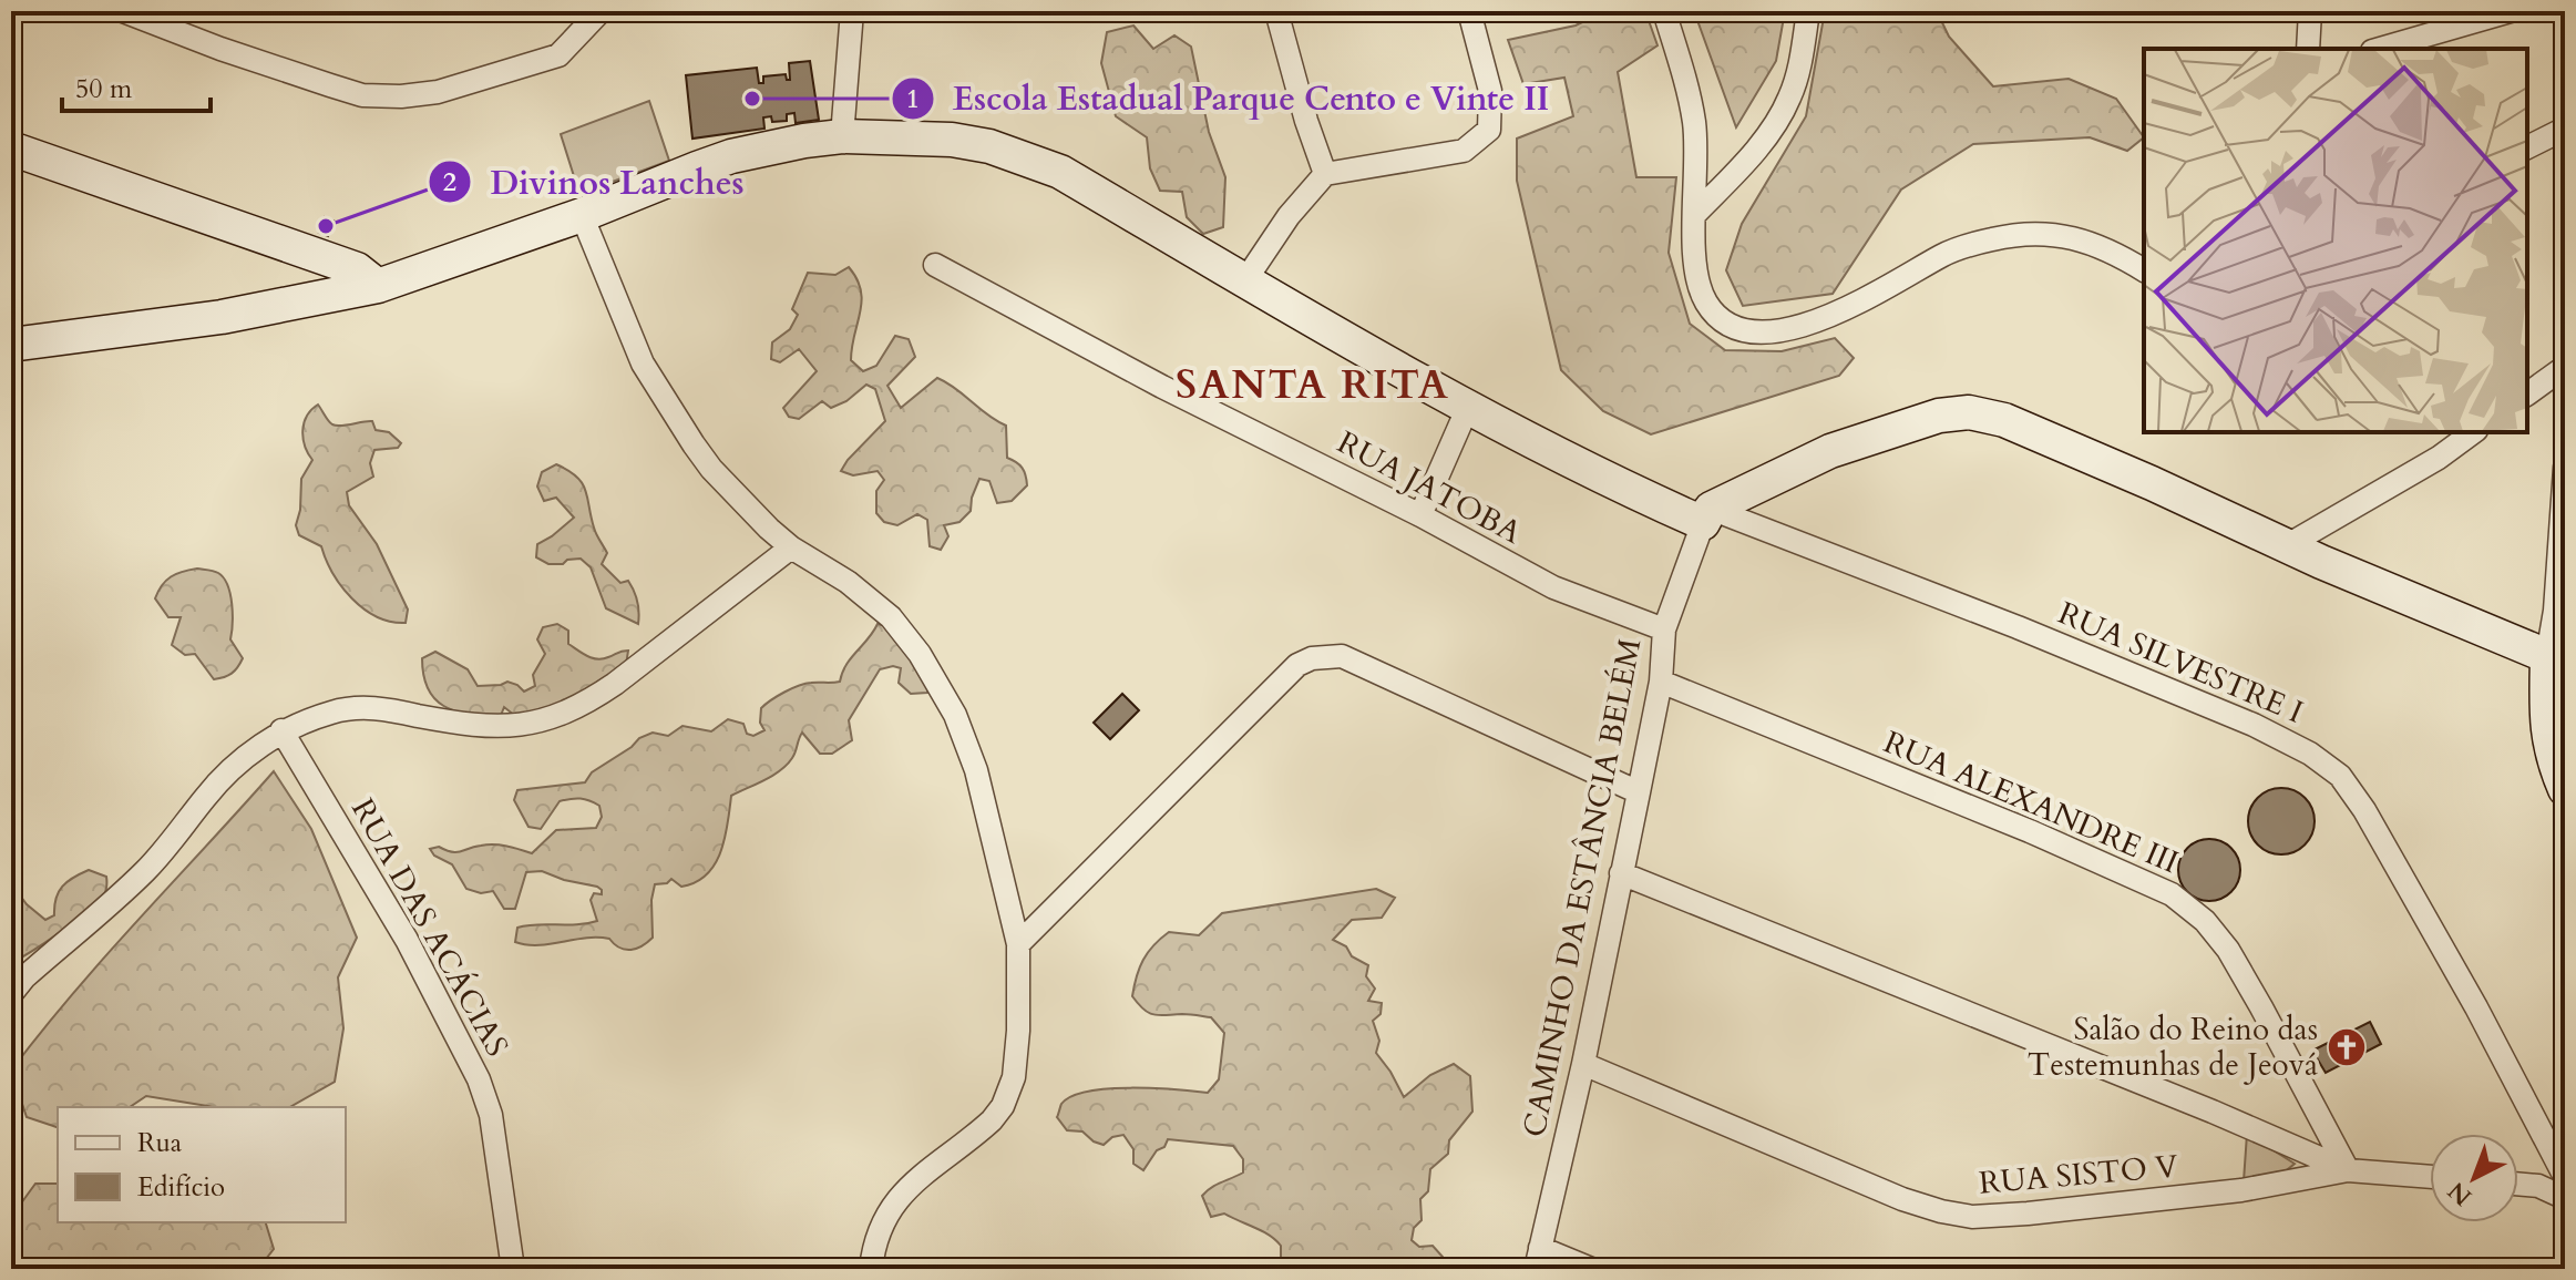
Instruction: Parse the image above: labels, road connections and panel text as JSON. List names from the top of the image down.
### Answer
{
  "streets": {
    "street": [
      "RUA JATOBA",
      "RUA SILVESTRE I",
      "RUA ALEXANDRE III",
      "CAMINHO DA ESTÂNCIA BELÉM",
      "RUA DAS ACÁCIAS",
      "RUA SISTO V"
    ]
  },
  "crossings": [
    ["RUA JATOBA", "CAMINHO DA ESTÂNCIA BELÉM"],
    ["RUA SILVESTRE I", "CAMINHO DA ESTÂNCIA BELÉM"],
    ["RUA ALEXANDRE III", "CAMINHO DA ESTÂNCIA BELÉM"],
    ["RUA ALEXANDRE III", "RUA SISTO V"],
    ["CAMINHO DA ESTÂNCIA BELÉM", "RUA SISTO V"]
  ],
  "districts": ["SANTA RITA"],
  "places": {
    "other": ["Escola Estadual Parque Cento e Vinte II", "Divinos Lanches"],
    "church": ["Salão do Reino das Testemunhas de Jeová"]
  },
  "legend": ["Rua", "Edifício"],
  "scale_bar": "50 m",
  "north": "bottom left"
}
